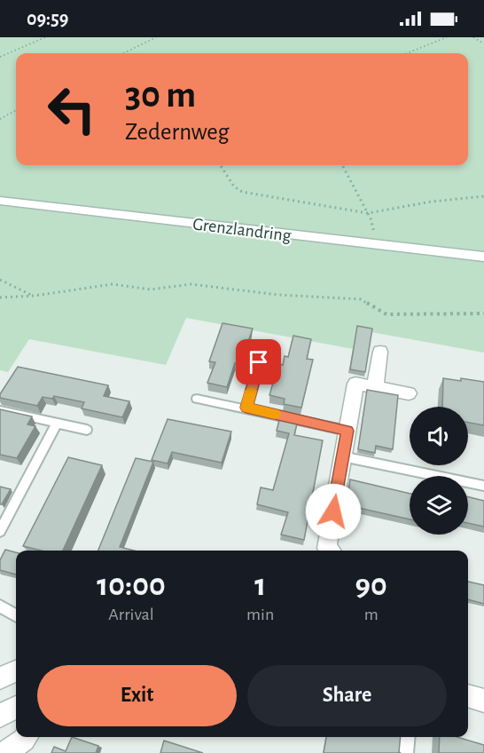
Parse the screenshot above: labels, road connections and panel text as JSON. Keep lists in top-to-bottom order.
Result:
{
  "streets": {
    "main road": ["Grenzlandring"]
  },
  "page": {
    "status": "09:59",
    "turn": ["30 m", "Zedernweg"],
    "eta": [
      "10:00",
      "Arrival",
      "1",
      "min",
      "90",
      "m"
    ],
    "buttons": ["Exit", "Share"]
  }
}
